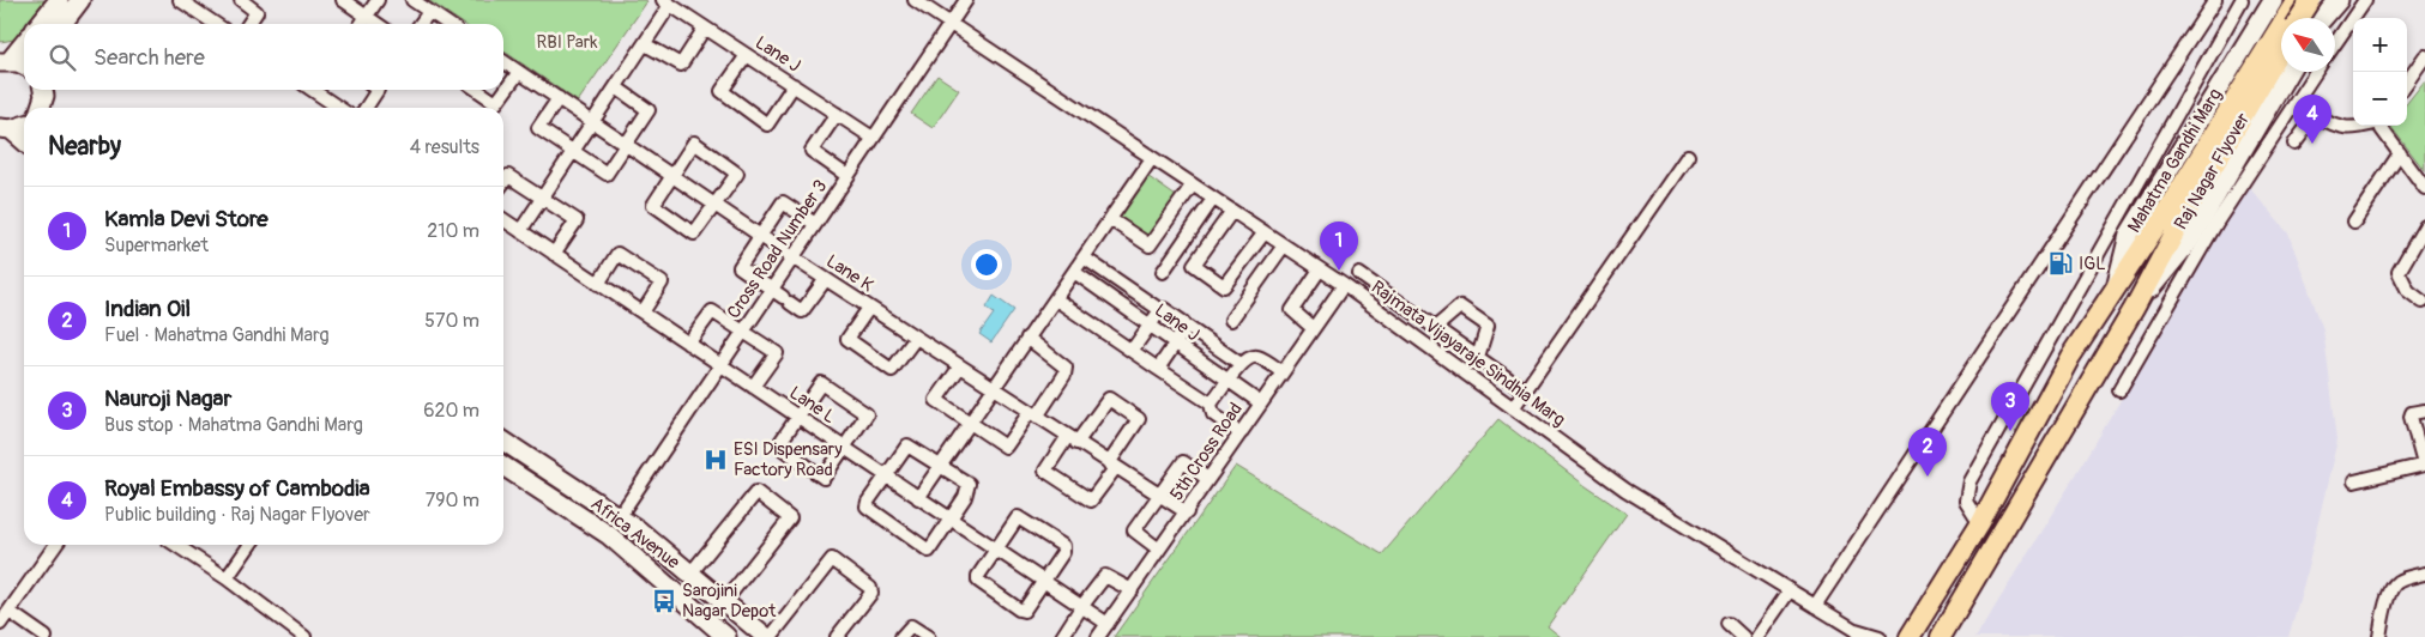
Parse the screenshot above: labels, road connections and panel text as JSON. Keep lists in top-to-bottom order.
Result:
{
  "streets": {
    "main road": ["Mahatma Gandhi Marg", "Raj Nagar Flyover"],
    "street": [
      "Lane J",
      "Cross Road Number 3",
      "Lane K",
      "Rajmata Vijayaraje Sindhia Marg",
      "Lane L",
      "5th Cross Road",
      "Africa Avenue"
    ]
  },
  "crossings": [
    ["Lane J", "Cross Road Number 3"],
    ["Lane J", "5th Cross Road"],
    ["Mahatma Gandhi Marg", "Raj Nagar Flyover"],
    ["Cross Road Number 3", "Lane K"],
    ["Cross Road Number 3", "Rajmata Vijayaraje Sindhia Marg"],
    ["Cross Road Number 3", "Lane L"],
    ["Cross Road Number 3", "Africa Avenue"],
    ["Lane K", "5th Cross Road"],
    ["Rajmata Vijayaraje Sindhia Marg", "5th Cross Road"],
    ["Lane L", "5th Cross Road"]
  ],
  "parks": ["RBI Park"],
  "places": {
    "fuel station": ["IGL"],
    "hospital": ["ESI Dispensary Factory Road"],
    "bus stop": ["Sarojini Nagar Depot"]
  },
  "north": "top left",
  "page": {
    "map_buttons": ["+", "−"],
    "search": "Search here",
    "pins": [
      "4",
      "1",
      "3",
      "2"
    ],
    "heading": ["Nearby", "4 results"],
    "list": [
      {
        "mark": "1",
        "name": "Kamla Devi Store",
        "note": "Supermarket",
        "value": "210 m"
      },
      {
        "mark": "2",
        "name": "Indian Oil",
        "note": "Fuel · Mahatma Gandhi Marg",
        "value": "570 m"
      },
      {
        "mark": "3",
        "name": "Nauroji Nagar",
        "note": "Bus stop · Mahatma Gandhi Marg",
        "value": "620 m"
      },
      {
        "mark": "4",
        "name": "Royal Embassy of Cambodia",
        "note": "Public building · Raj Nagar Flyover",
        "value": "790 m"
      }
    ]
  }
}
